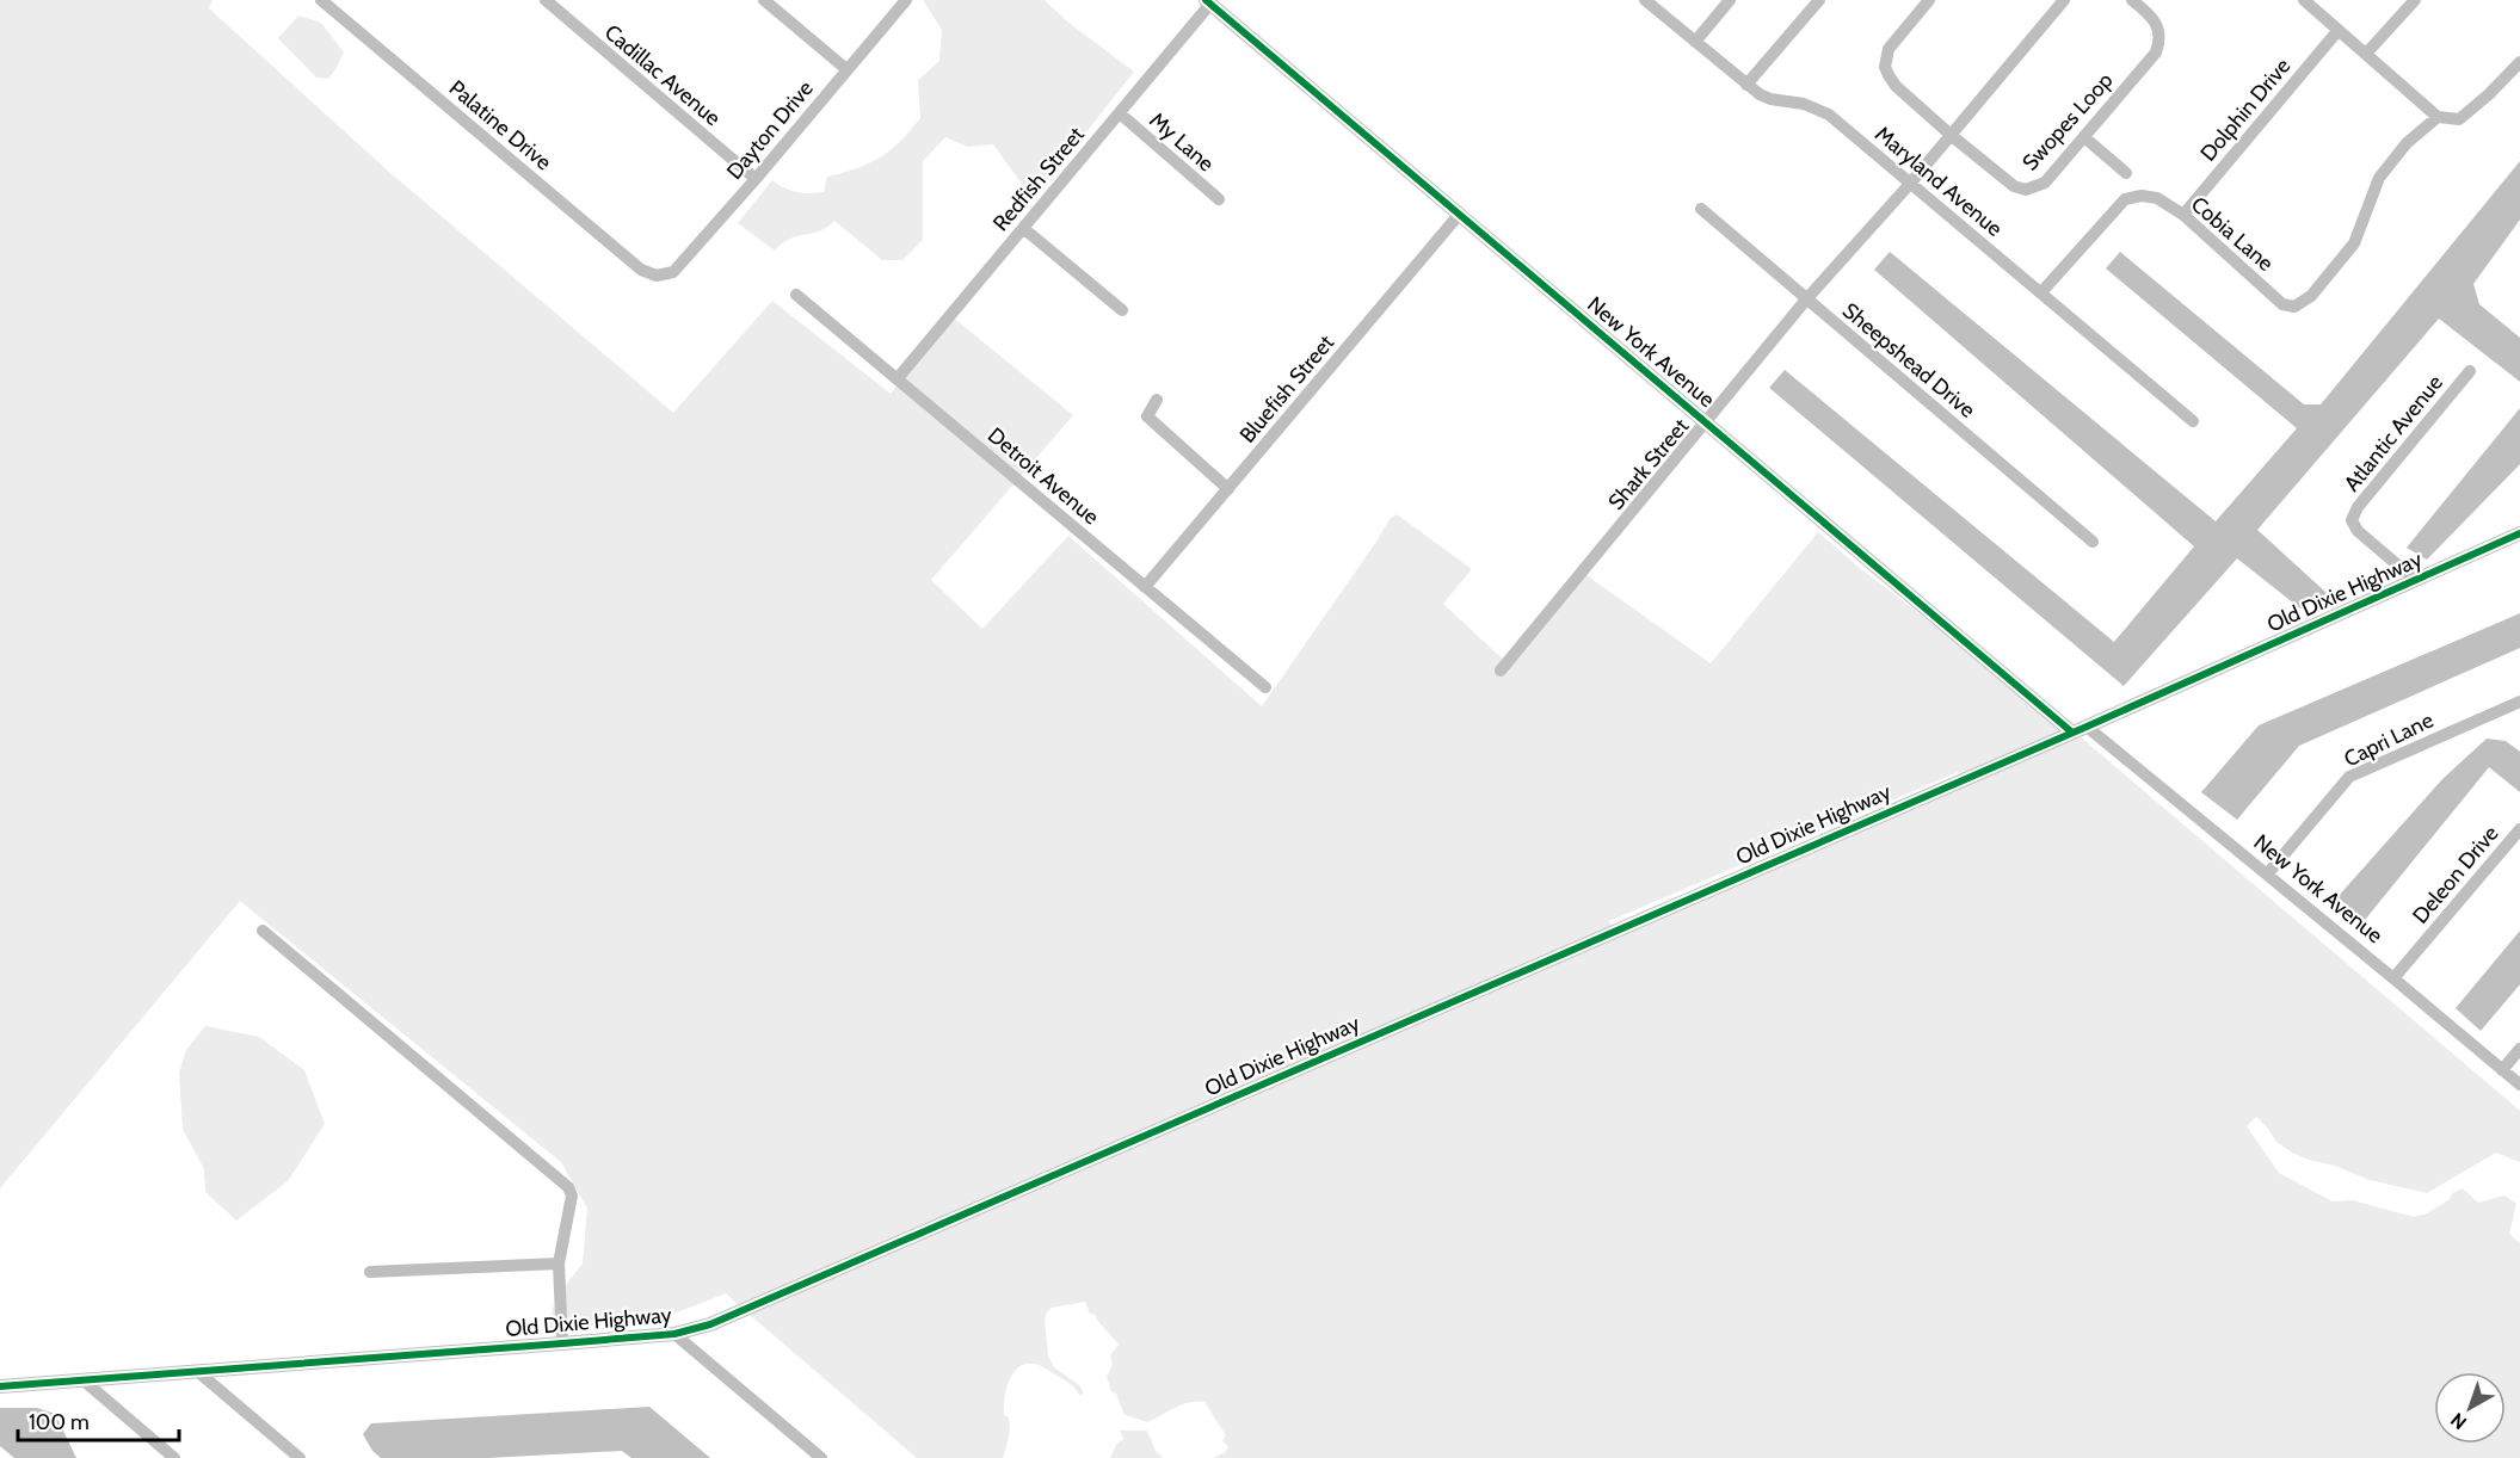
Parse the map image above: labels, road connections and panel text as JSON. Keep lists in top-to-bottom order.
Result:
{
  "streets": {
    "street": [
      "Cadillac Avenue",
      "Dolphin Drive",
      "Swopes Loop",
      "Palatine Drive",
      "Dayton Drive",
      "My Lane",
      "Redfish Street",
      "Maryland Avenue",
      "Cobia Lane",
      "New York Avenue",
      "Sheepshead Drive",
      "Bluefish Street",
      "Atlantic Avenue",
      "Shark Street",
      "Detroit Avenue",
      "Old Dixie Highway",
      "Capri Lane",
      "Deleon Drive"
    ]
  },
  "crossings": [
    ["Cadillac Avenue", "Dayton Drive"],
    ["Dolphin Drive", "Cobia Lane"],
    ["Swopes Loop", "Shark Street"],
    ["Palatine Drive", "Dayton Drive"],
    ["My Lane", "Redfish Street"],
    ["Redfish Street", "New York Avenue"],
    ["Redfish Street", "Detroit Avenue"],
    ["Maryland Avenue", "Cobia Lane"],
    ["Maryland Avenue", "Shark Street"],
    ["New York Avenue", "Bluefish Street"],
    ["New York Avenue", "Shark Street"],
    ["New York Avenue", "Old Dixie Highway"],
    ["New York Avenue", "Capri Lane"],
    ["New York Avenue", "Deleon Drive"],
    ["Sheepshead Drive", "Shark Street"],
    ["Bluefish Street", "Detroit Avenue"],
    ["Atlantic Avenue", "Old Dixie Highway"]
  ],
  "scale_bar": "100 m",
  "north": "bottom left"
}
